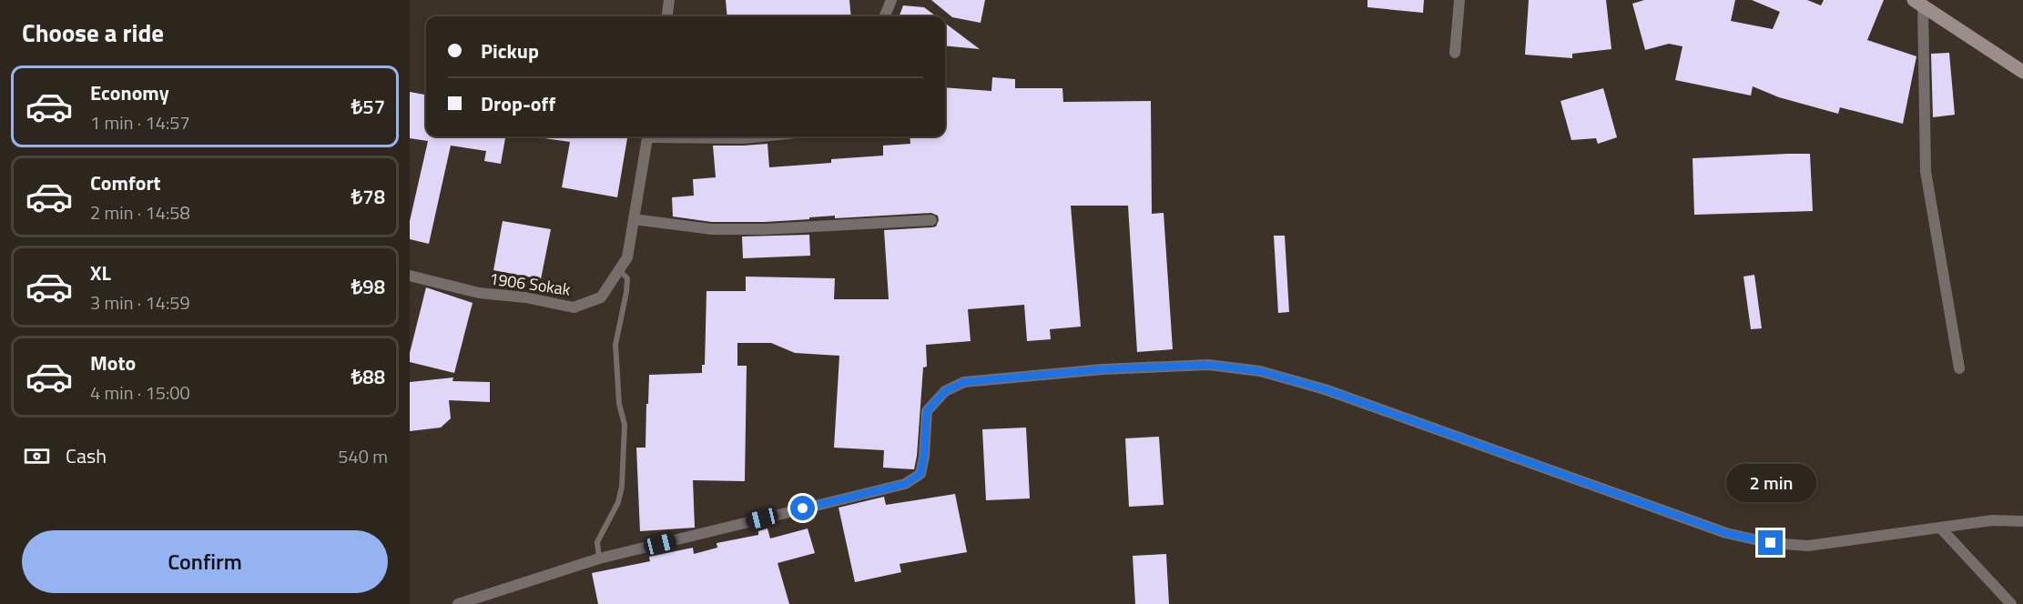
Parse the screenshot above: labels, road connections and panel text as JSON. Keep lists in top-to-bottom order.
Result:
{
  "streets": {
    "street": ["1906 Sokak"]
  },
  "page": {
    "heading": "Choose a ride",
    "banner": ["Pickup", "Drop-off"],
    "list": [
      {
        "name": "Economy",
        "note": "1 min · 14:57",
        "value": "₺57"
      },
      {
        "name": "Comfort",
        "note": "2 min · 14:58",
        "value": "₺78"
      },
      {
        "name": "XL",
        "note": "3 min · 14:59",
        "value": "₺98"
      },
      {
        "name": "Moto",
        "note": "4 min · 15:00",
        "value": "₺88"
      }
    ],
    "pay": ["Cash", "540 m"],
    "bubble": "2 min",
    "buttons": "Confirm"
  }
}
